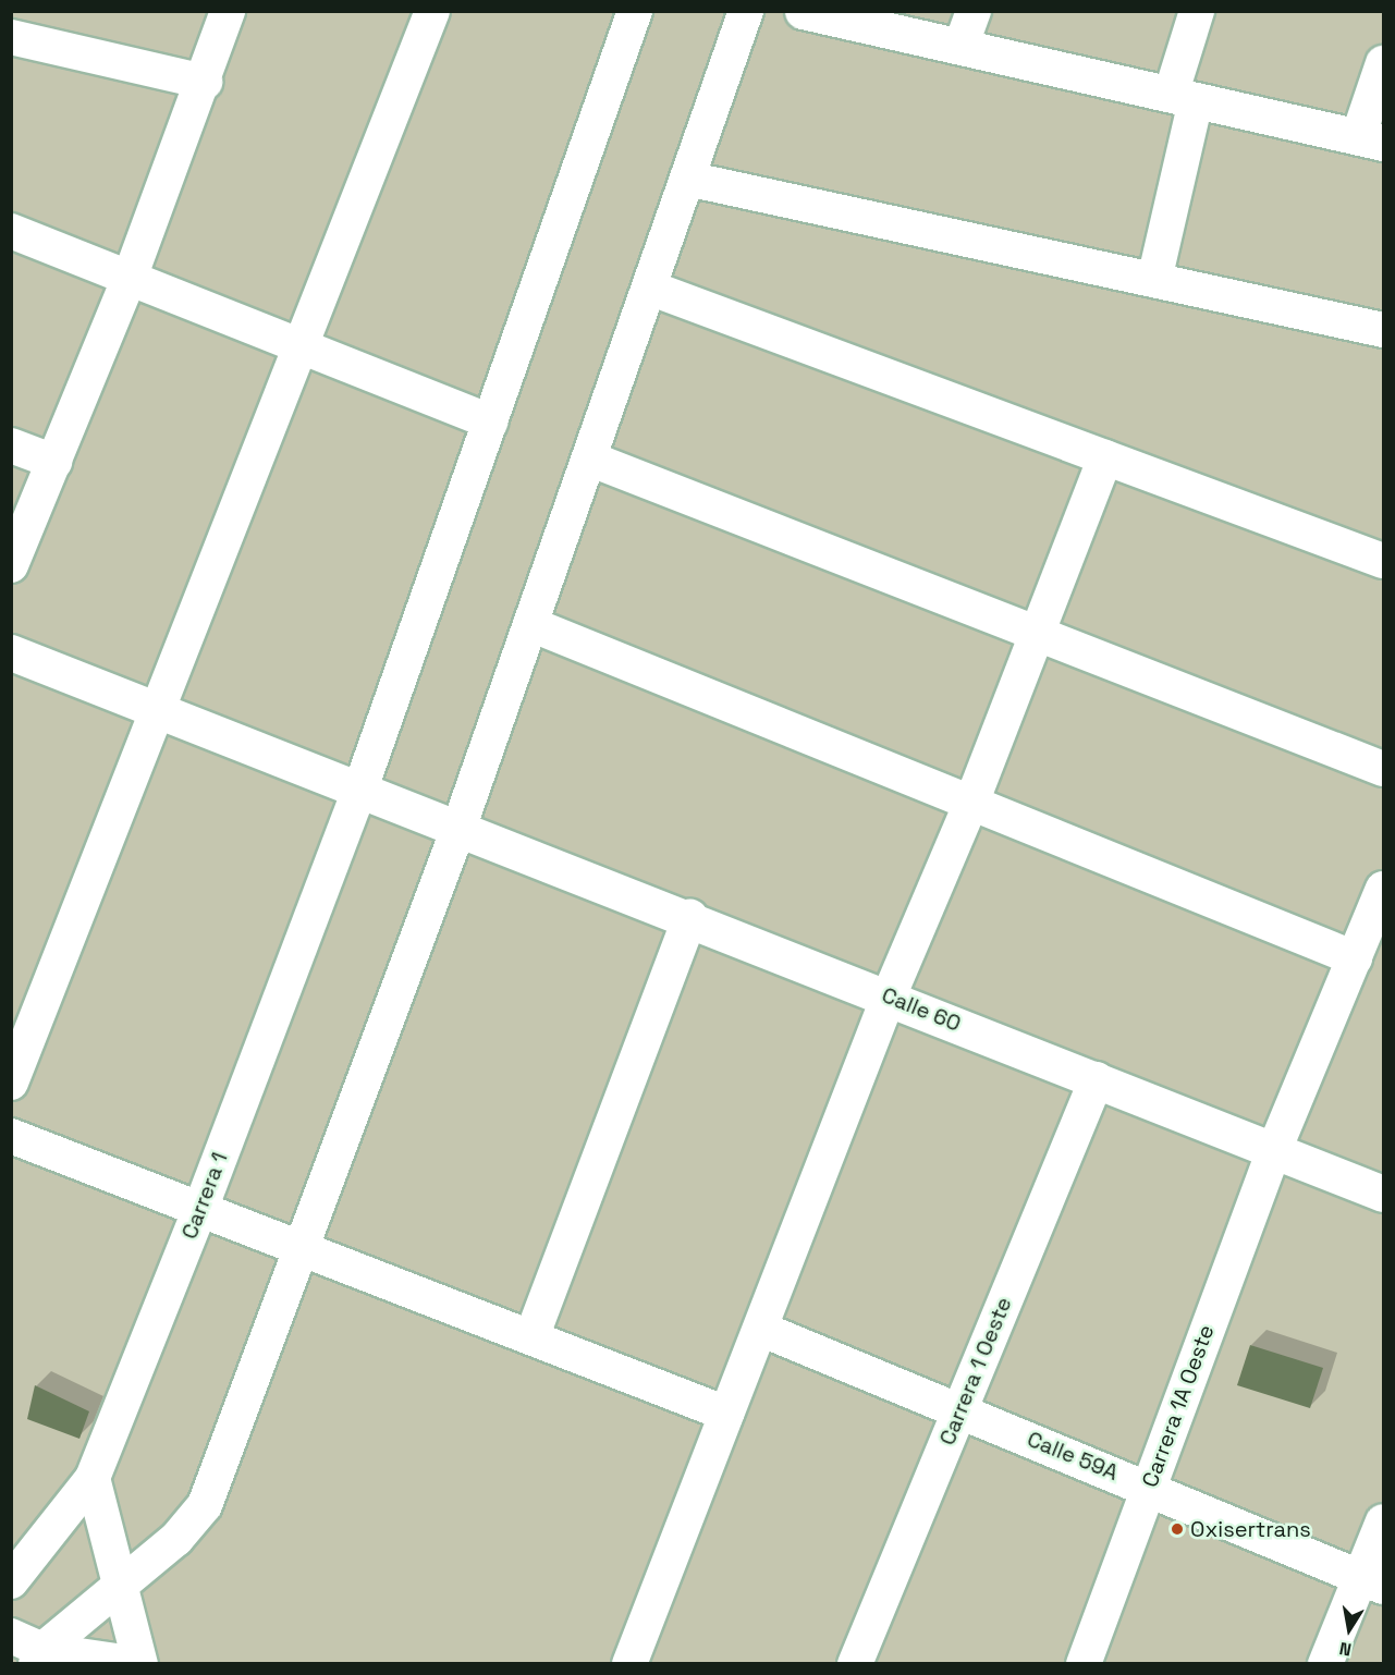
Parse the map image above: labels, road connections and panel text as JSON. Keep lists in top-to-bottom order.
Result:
{
  "streets": {
    "street": [
      "Calle 60",
      "Carrera 1",
      "Carrera 1 Oeste",
      "Carrera 1A Oeste",
      "Calle 59A"
    ]
  },
  "crossings": [
    ["Calle 60", "Carrera 1"],
    ["Calle 60", "Carrera 1 Oeste"],
    ["Calle 60", "Carrera 1A Oeste"],
    ["Carrera 1 Oeste", "Calle 59A"],
    ["Carrera 1A Oeste", "Calle 59A"]
  ],
  "places": ["Oxisertrans"],
  "north": "bottom"
}
